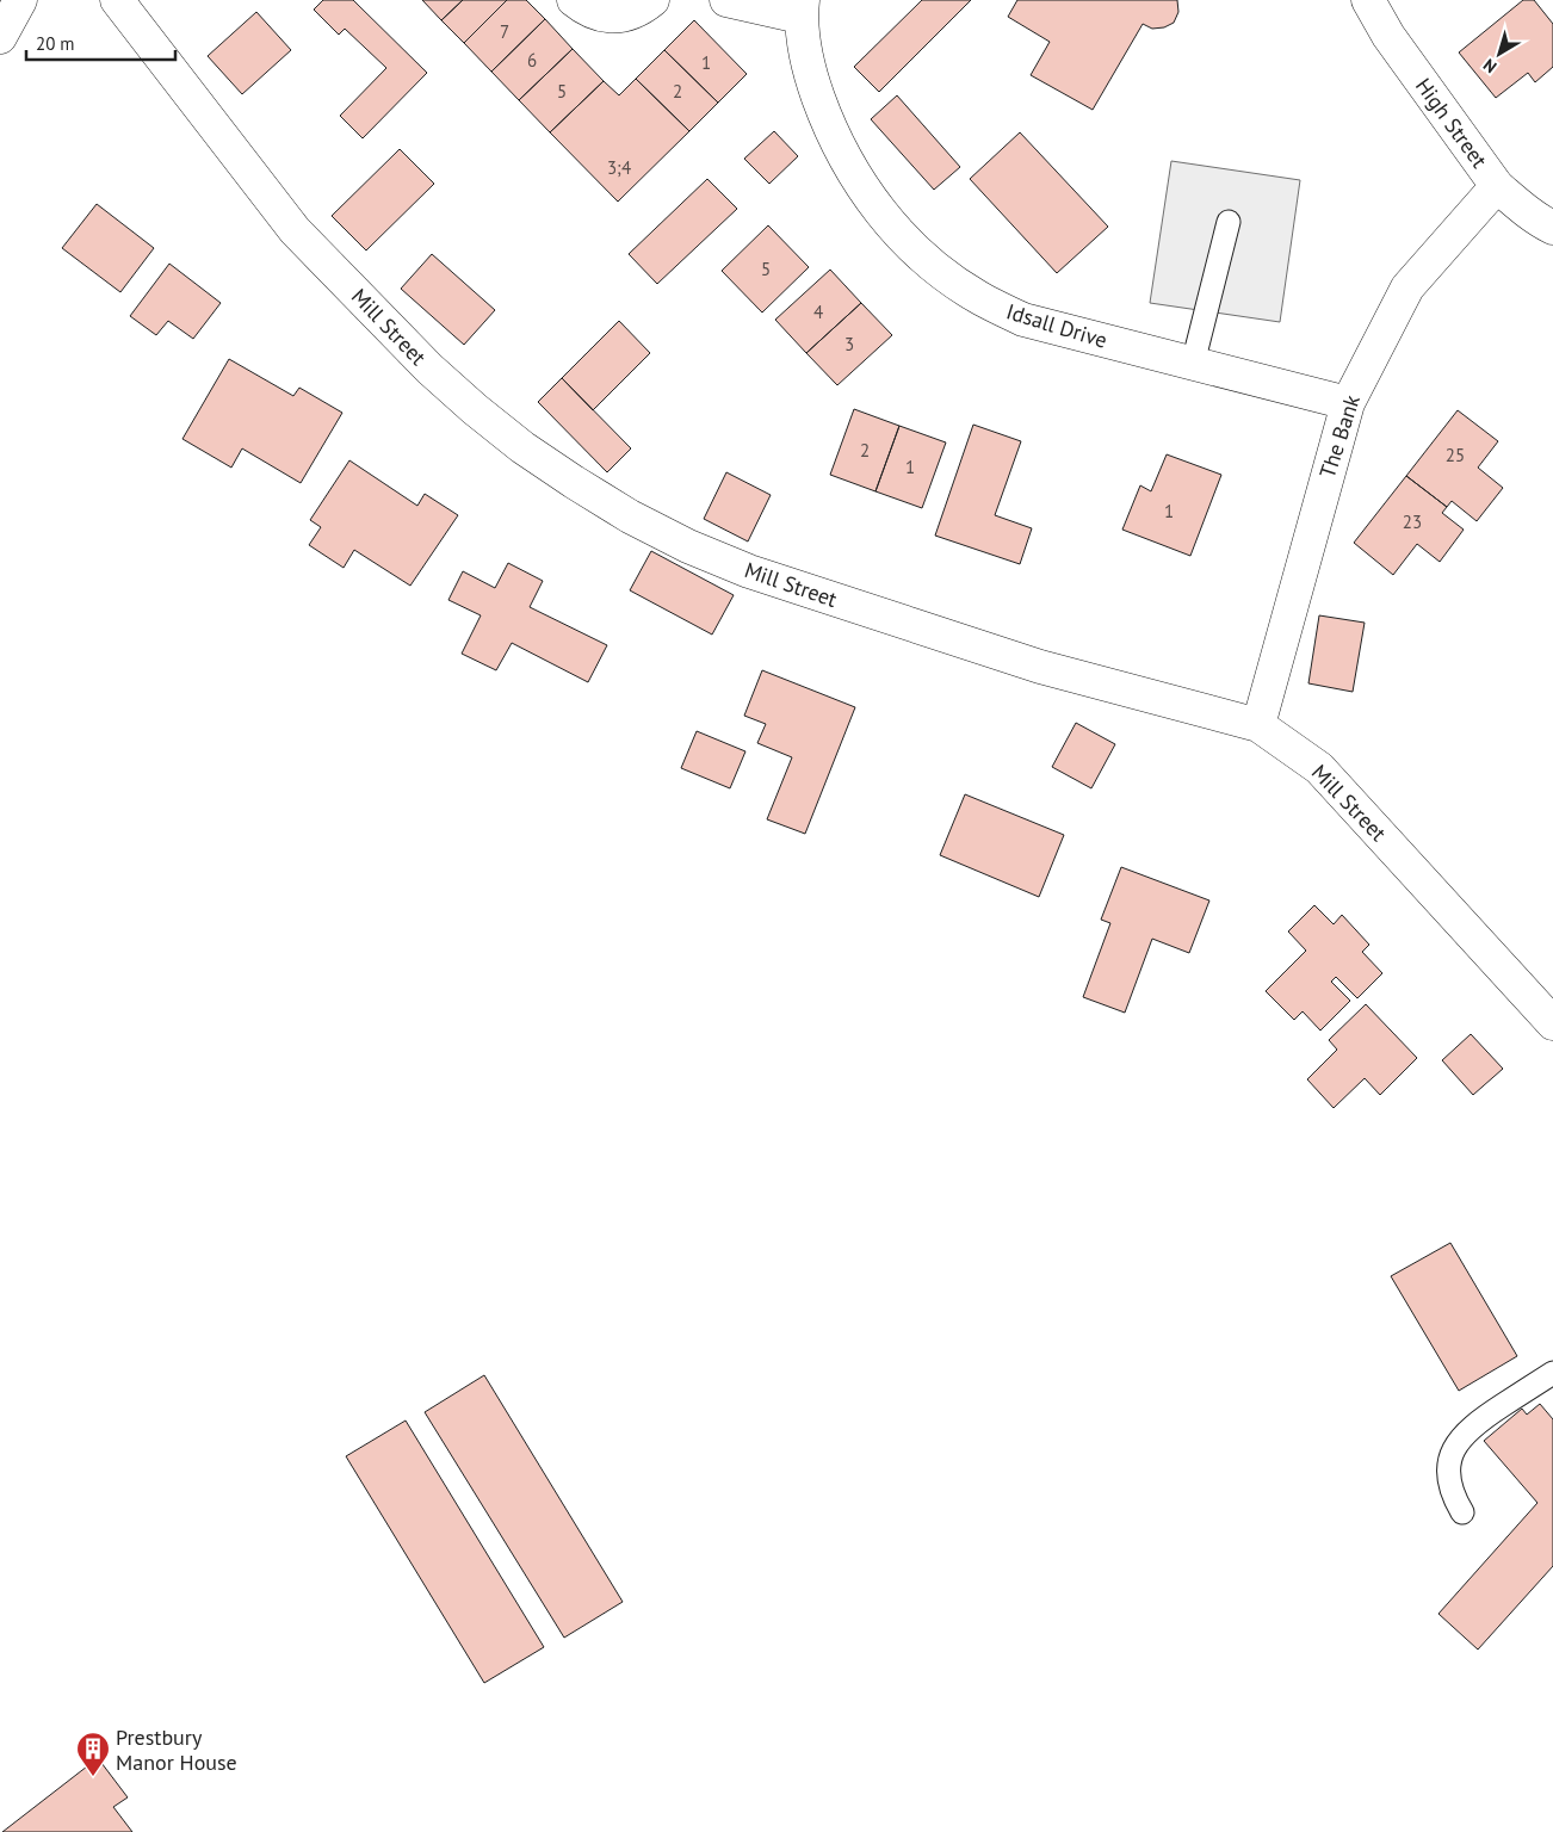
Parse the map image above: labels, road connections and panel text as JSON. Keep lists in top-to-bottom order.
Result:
{
  "streets": {
    "street": [
      "High Street",
      "Idsall Drive",
      "Mill Street",
      "The Bank"
    ]
  },
  "crossings": [
    ["High Street", "The Bank"],
    ["Idsall Drive", "The Bank"],
    ["Mill Street", "The Bank"]
  ],
  "places": {
    "building": ["Prestbury Manor House"]
  },
  "house_numbers": [
    "7",
    "6",
    "1",
    "5",
    "2",
    "3;4",
    "5",
    "4",
    "3",
    "2",
    "25",
    "1",
    "1",
    "23"
  ],
  "scale_bar": "20 m",
  "north": "bottom left"
}
